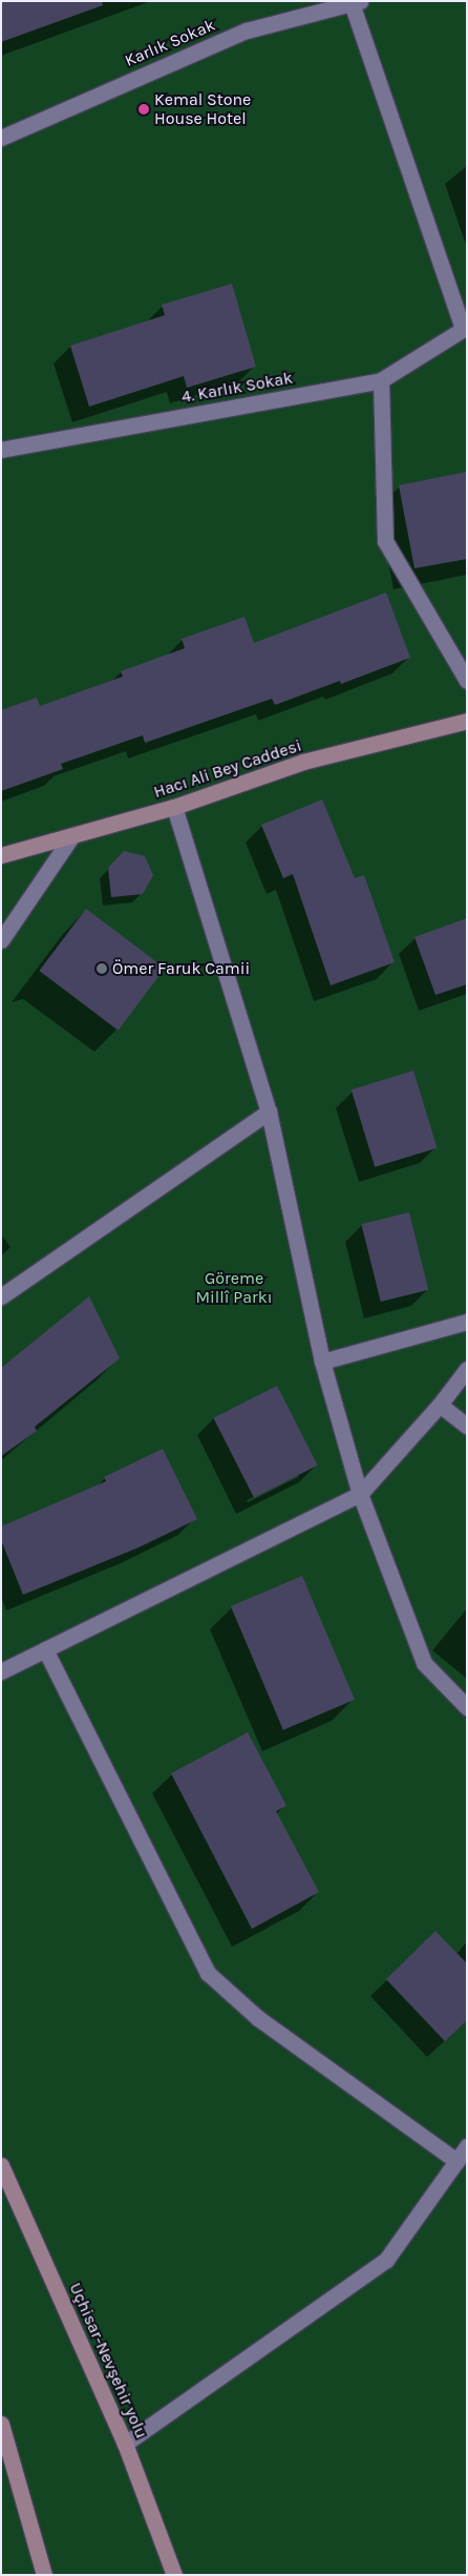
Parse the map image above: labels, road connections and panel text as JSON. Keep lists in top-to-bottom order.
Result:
{
  "streets": {
    "main road": ["Hacı Ali Bey Caddesi", "Uçhisar-Nevşehir yolu"],
    "street": ["Karlık Sokak", "4. Karlık Sokak"]
  },
  "parks": ["Göreme Millî Parkı"],
  "places": ["Kemal Stone House Hotel", "Ömer Faruk Camii"]
}
